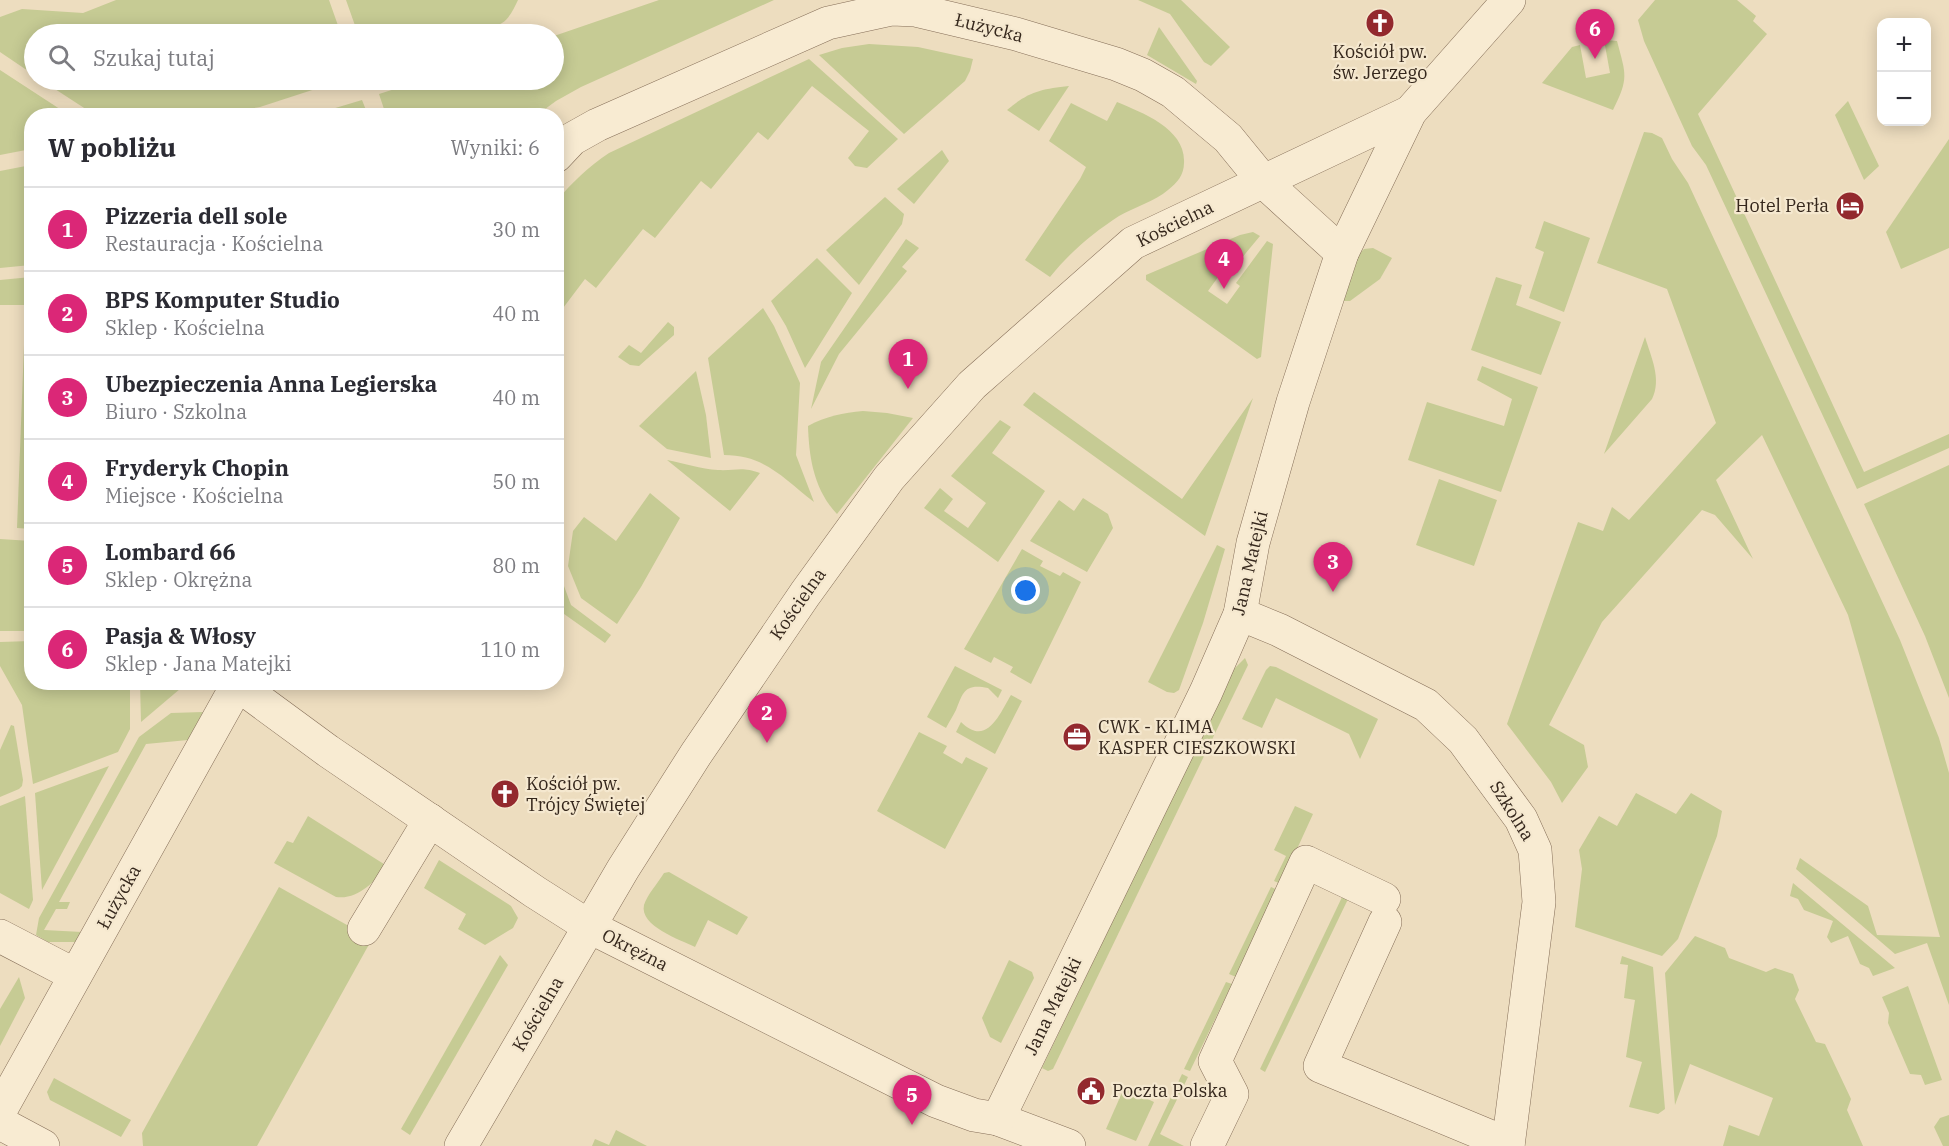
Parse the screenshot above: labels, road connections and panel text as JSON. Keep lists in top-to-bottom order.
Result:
{
  "streets": {
    "street": [
      "Łużycka",
      "Kościelna",
      "Jana Matejki",
      "Szkolna",
      "Okrężna"
    ]
  },
  "crossings": [
    ["Łużycka", "Kościelna"],
    ["Łużycka", "Jana Matejki"],
    ["Kościelna", "Jana Matejki"],
    ["Kościelna", "Okrężna"],
    ["Jana Matejki", "Szkolna"],
    ["Jana Matejki", "Okrężna"]
  ],
  "places": {
    "church": ["Kościół pw. św. Jerzego", "Kościół pw. Trójcy Świętej"],
    "hotel": ["Hotel Perła"],
    "office": ["CWK - KLIMA KASPER CIESZKOWSKI"],
    "public building": ["Poczta Polska"]
  },
  "page": {
    "pins": [
      "6",
      "4",
      "1",
      "3",
      "2",
      "5"
    ],
    "map_buttons": ["+", "−"],
    "search": "Szukaj tutaj",
    "heading": ["W pobliżu", "Wyniki: 6"],
    "list": [
      {
        "mark": "1",
        "name": "Pizzeria dell sole",
        "note": "Restauracja · Kościelna",
        "value": "30 m"
      },
      {
        "mark": "2",
        "name": "BPS Komputer Studio",
        "note": "Sklep · Kościelna",
        "value": "40 m"
      },
      {
        "mark": "3",
        "name": "Ubezpieczenia Anna Legierska",
        "note": "Biuro · Szkolna",
        "value": "40 m"
      },
      {
        "mark": "4",
        "name": "Fryderyk Chopin",
        "note": "Miejsce · Kościelna",
        "value": "50 m"
      },
      {
        "mark": "5",
        "name": "Lombard 66",
        "note": "Sklep · Okrężna",
        "value": "80 m"
      },
      {
        "mark": "6",
        "name": "Pasja & Włosy",
        "note": "Sklep · Jana Matejki",
        "value": "110 m"
      }
    ]
  }
}
